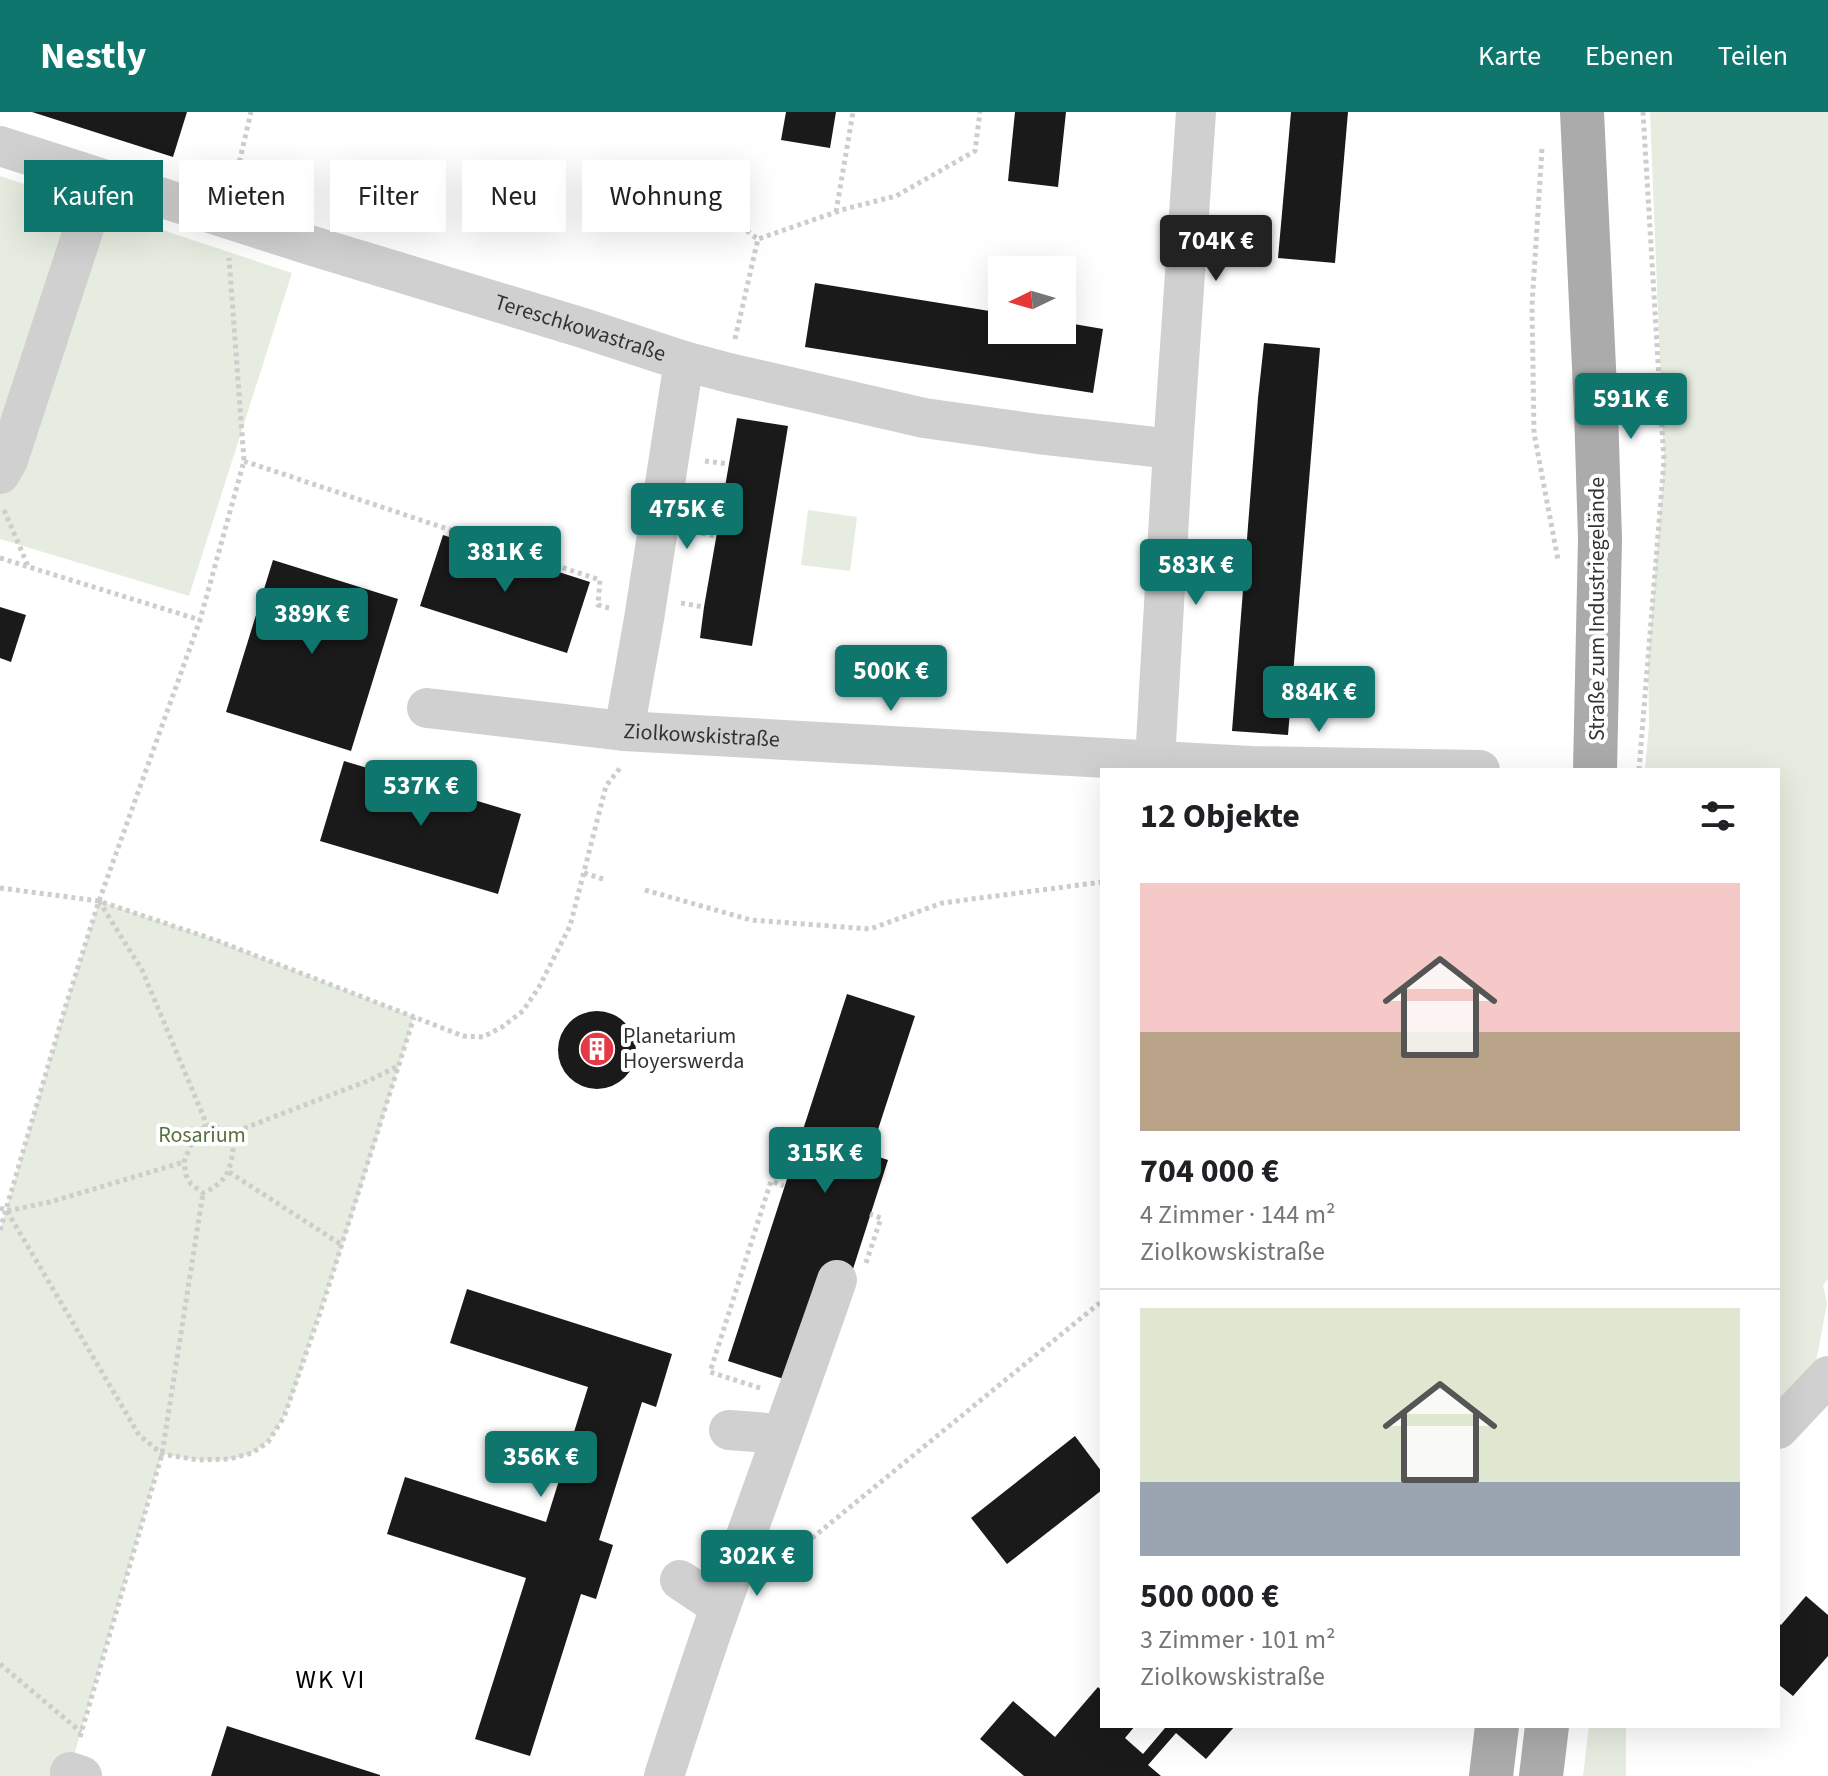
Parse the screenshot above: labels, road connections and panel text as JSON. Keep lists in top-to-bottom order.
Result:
{
  "streets": {
    "main road": ["Straße zum Industriegelände"],
    "street": ["Tereschkowastraße", "Ziolkowskistraße"]
  },
  "crossings": [
    ["Tereschkowastraße", "Ziolkowskistraße"]
  ],
  "districts": ["WK VI"],
  "parks": ["Rosarium"],
  "places": {
    "building": ["Planetarium Hoyerswerda"]
  },
  "north": "left",
  "page": {
    "header": "Nestly",
    "nav": ["Karte", "Ebenen", "Teilen"],
    "chip": [
      "Kaufen",
      "Mieten",
      "Filter",
      "Neu",
      "Wohnung"
    ],
    "price": [
      "704K €",
      "591K €",
      "475K €",
      "381K €",
      "583K €",
      "389K €",
      "500K €",
      "884K €",
      "537K €",
      "315K €",
      "356K €",
      "302K €"
    ],
    "heading": "12 Objekte",
    "list": [
      {
        "name": "704 000 €",
        "note": "4 Zimmer · 144 m² · Ziolkowskistraße"
      },
      {
        "name": "500 000 €",
        "note": "3 Zimmer · 101 m² · Ziolkowskistraße"
      }
    ]
  }
}
